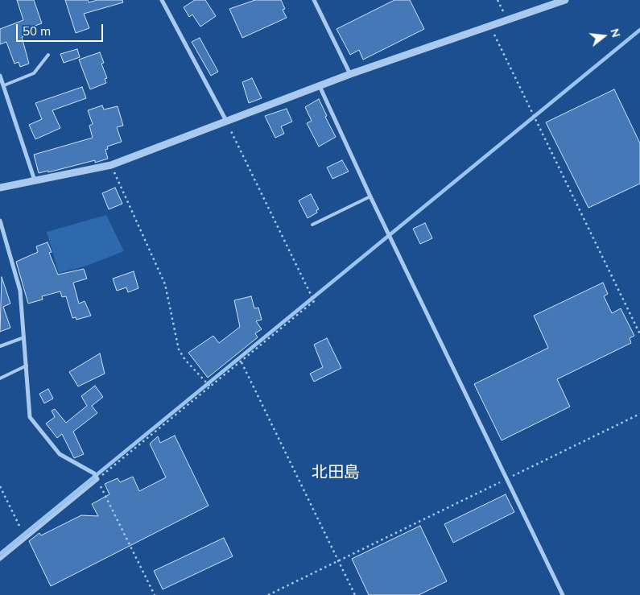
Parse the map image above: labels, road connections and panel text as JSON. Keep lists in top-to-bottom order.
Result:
{
  "districts": ["北田島"],
  "scale_bar": "50 m",
  "north": "right"
}
